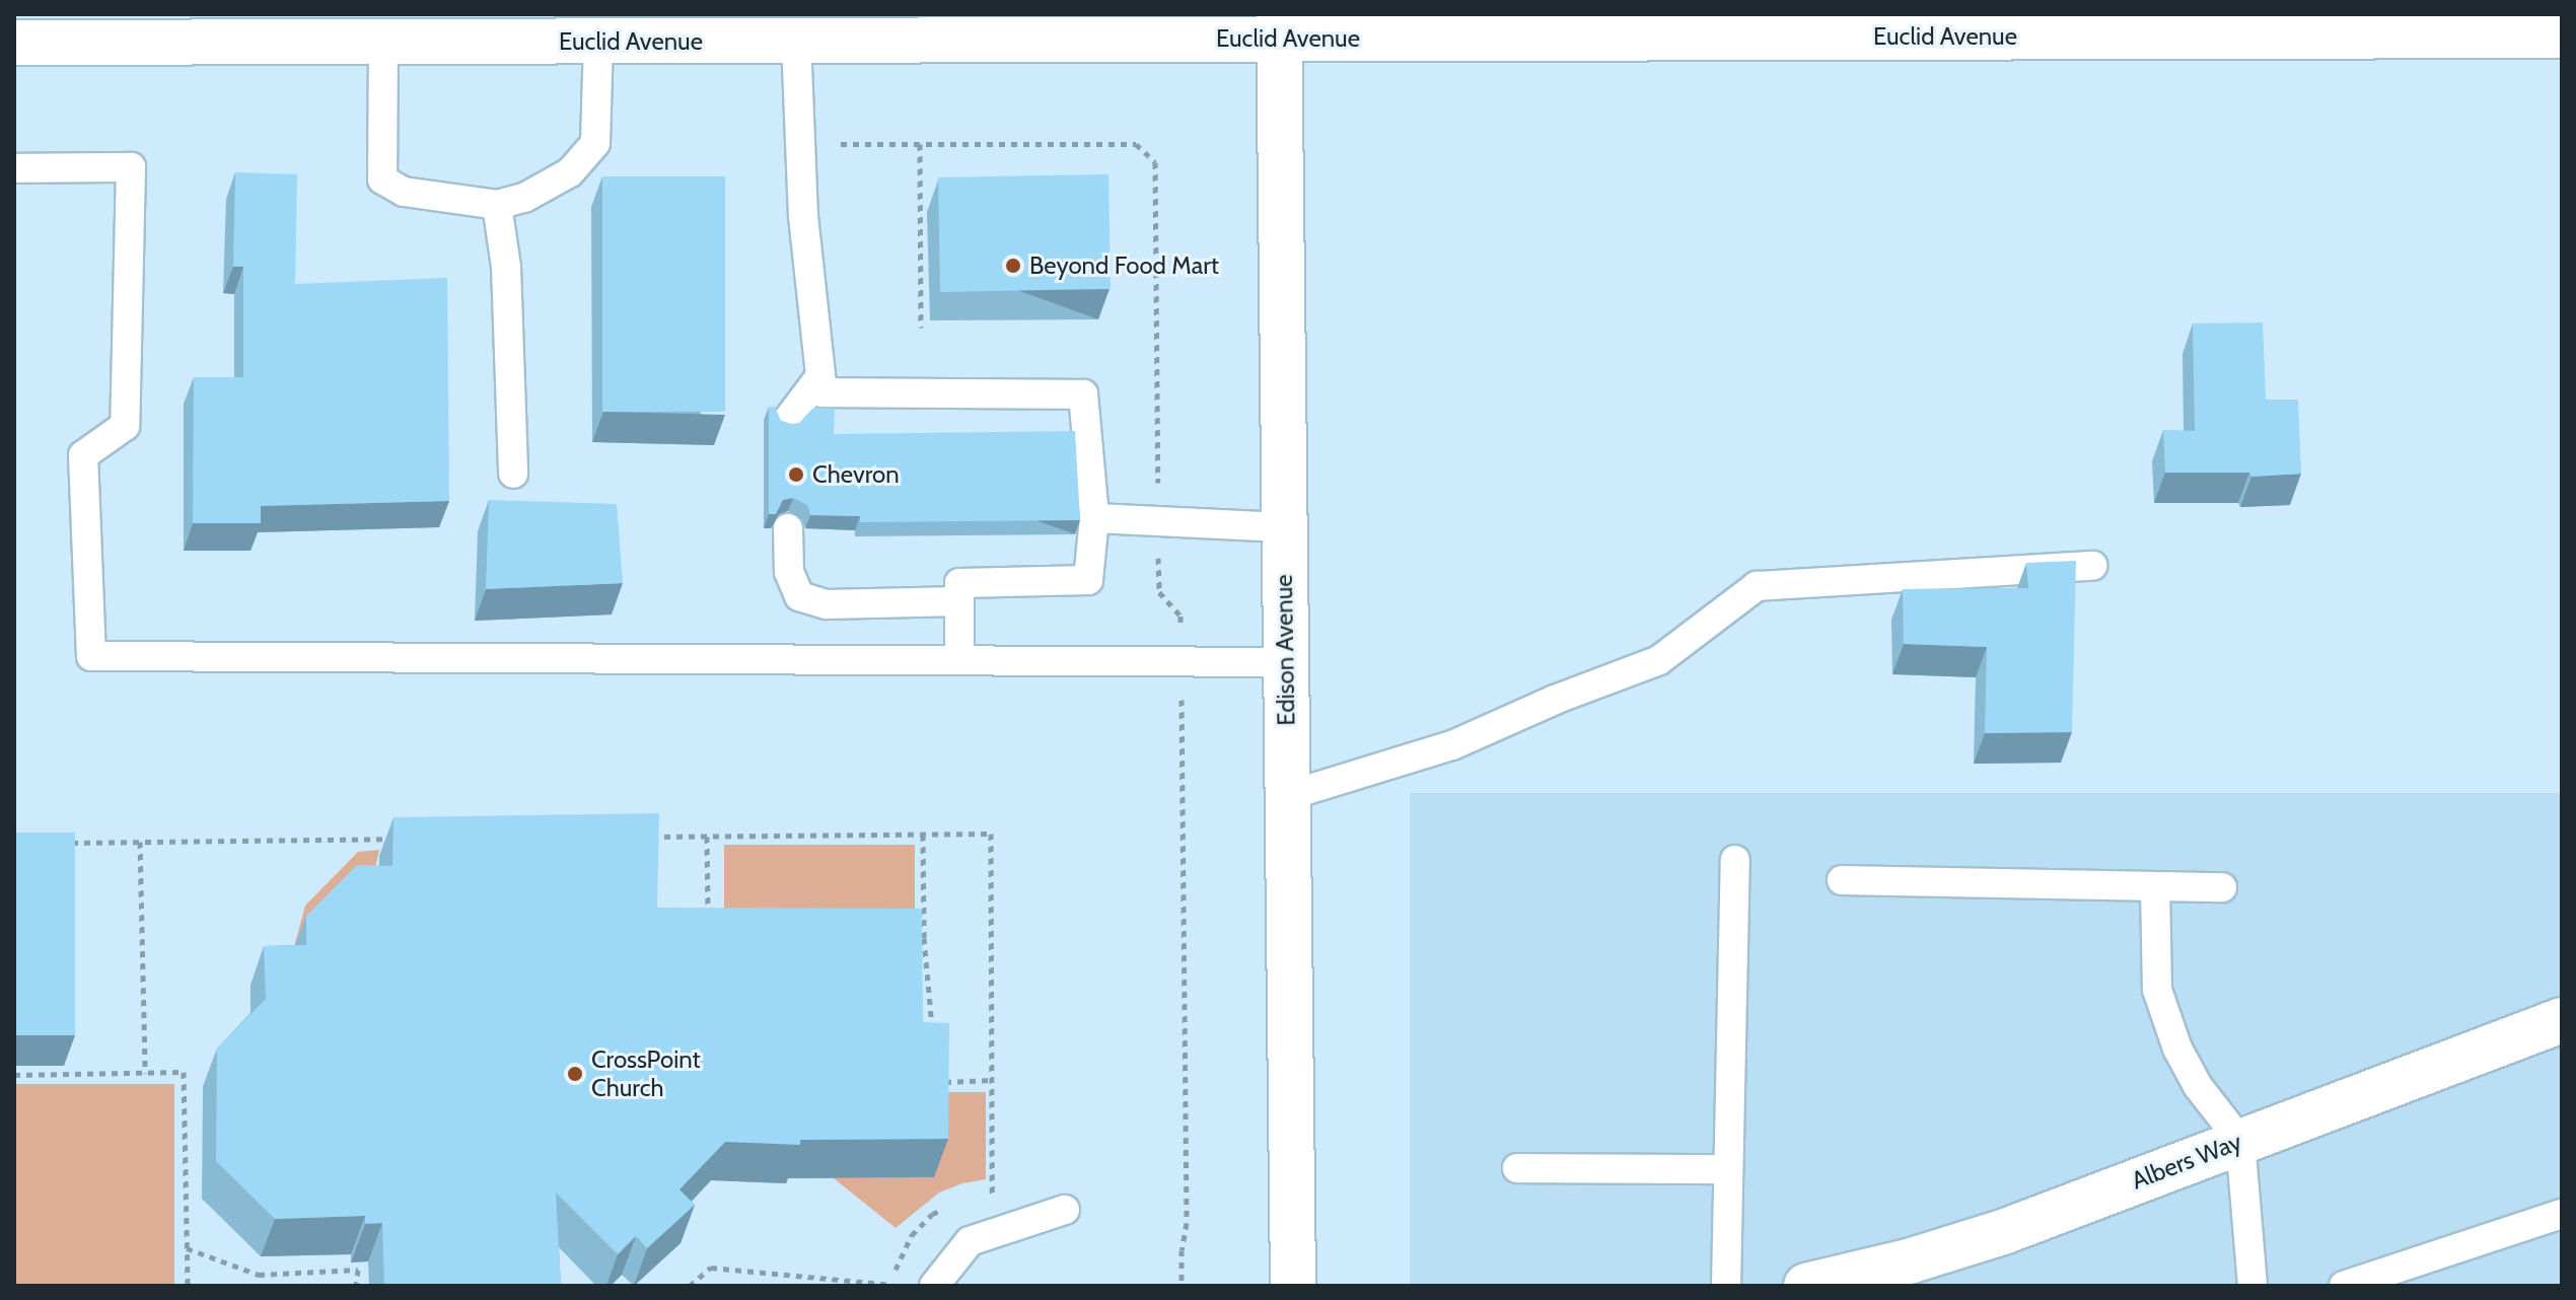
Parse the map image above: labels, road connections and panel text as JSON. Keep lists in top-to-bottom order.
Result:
{
  "streets": {
    "main road": ["Euclid Avenue", "Edison Avenue", "Albers Way"]
  },
  "crossings": [
    ["Euclid Avenue", "Edison Avenue"]
  ],
  "places": ["Beyond Food Mart", "Chevron", "CrossPoint Church"]
}
